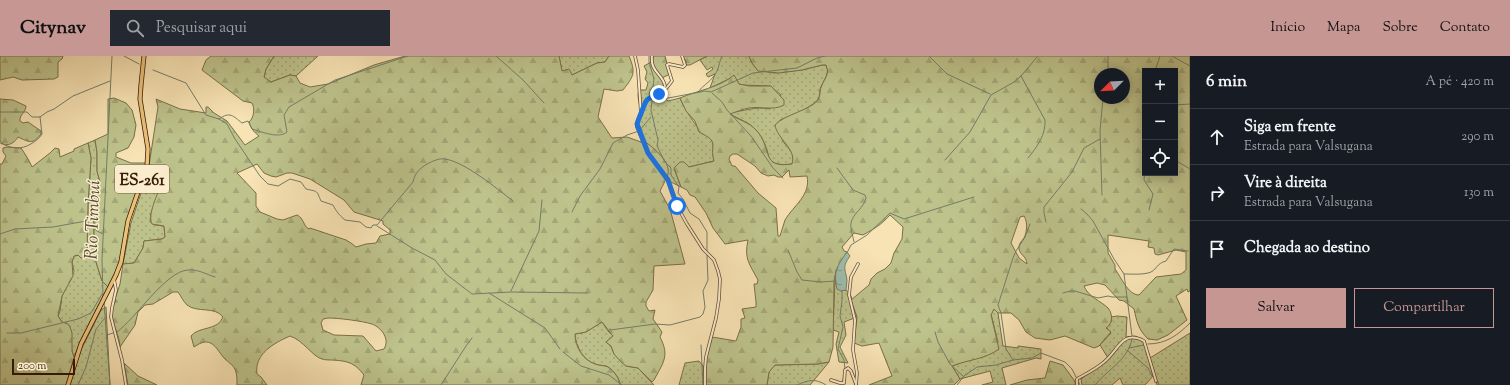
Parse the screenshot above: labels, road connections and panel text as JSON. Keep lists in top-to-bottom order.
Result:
{
  "streets": {
    "main road": ["ES-261"]
  },
  "water": ["Rio Timbuí"],
  "scale_bar": "200 m",
  "north": "bottom left",
  "page": {
    "header": "Citynav",
    "search": "Pesquisar aqui",
    "nav": [
      "Início",
      "Mapa",
      "Sobre",
      "Contato"
    ],
    "heading": ["6 min", "A pé · 420 m"],
    "map_buttons": ["+", "−"],
    "list": [
      ["Siga em frente", "Estrada para Valsugana", "290 m"],
      ["Vire à direita", "Estrada para Valsugana", "130 m"],
      "Chegada ao destino"
    ],
    "buttons": ["Salvar", "Compartilhar"],
    "scale": "200 m"
  }
}
